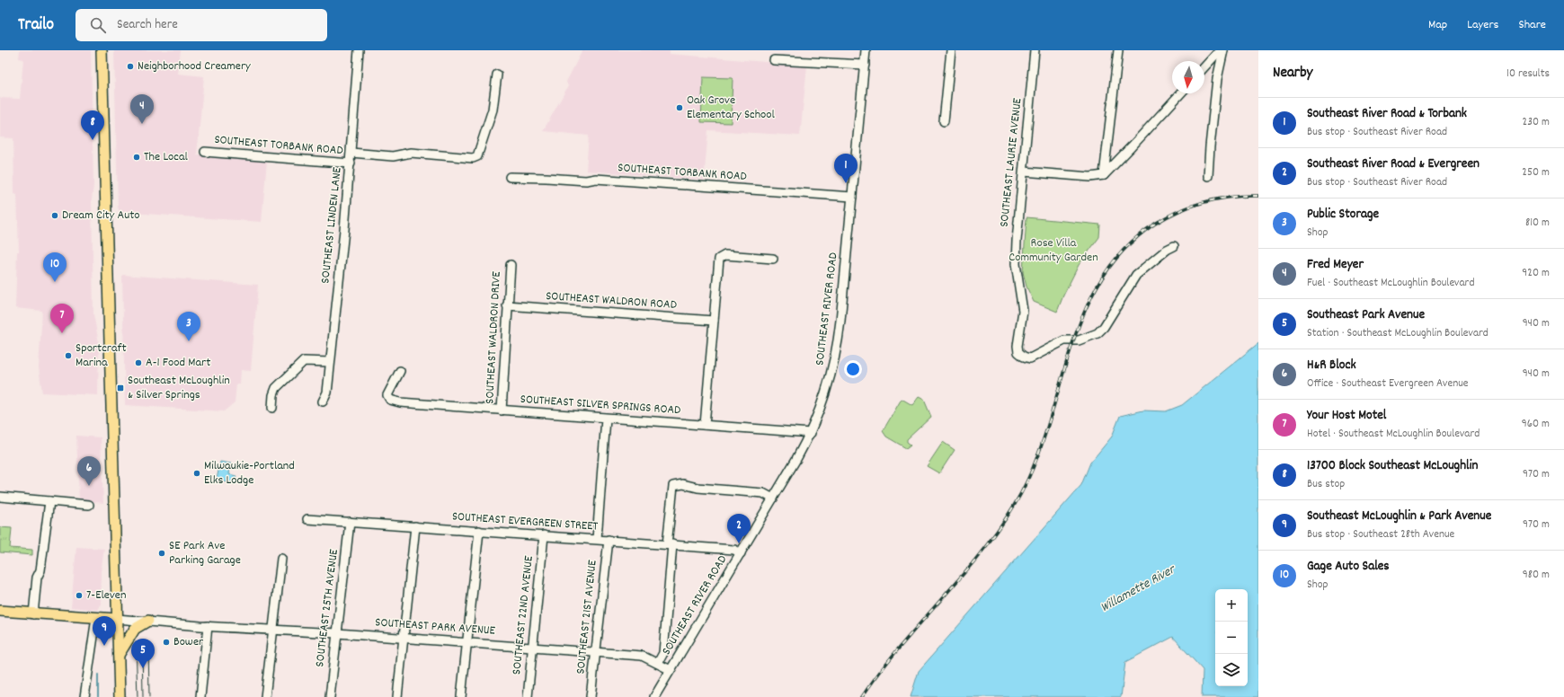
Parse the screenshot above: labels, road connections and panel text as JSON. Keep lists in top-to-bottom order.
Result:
{
  "streets": {
    "main road": ["SOUTHEAST PARK AVENUE"],
    "street": [
      "SOUTHEAST TORBANK ROAD",
      "SOUTHEAST LAURIE AVENUE",
      "SOUTHEAST LINDEN LANE",
      "SOUTHEAST WALDRON ROAD",
      "SOUTHEAST RIVER ROAD",
      "SOUTHEAST WALDRON DRIVE",
      "SOUTHEAST SILVER SPRINGS ROAD",
      "SOUTHEAST EVERGREEN STREET",
      "SOUTHEAST 25TH AVENUE",
      "SOUTHEAST 22ND AVENUE",
      "SOUTHEAST 21ST AVENUE"
    ]
  },
  "crossings": [
    ["SOUTHEAST TORBANK ROAD", "SOUTHEAST LINDEN LANE"],
    ["SOUTHEAST TORBANK ROAD", "SOUTHEAST RIVER ROAD"],
    ["SOUTHEAST WALDRON ROAD", "SOUTHEAST WALDRON DRIVE"],
    ["SOUTHEAST RIVER ROAD", "SOUTHEAST SILVER SPRINGS ROAD"],
    ["SOUTHEAST RIVER ROAD", "SOUTHEAST EVERGREEN STREET"],
    ["SOUTHEAST RIVER ROAD", "SOUTHEAST PARK AVENUE"],
    ["SOUTHEAST WALDRON DRIVE", "SOUTHEAST SILVER SPRINGS ROAD"],
    ["SOUTHEAST EVERGREEN STREET", "SOUTHEAST 25TH AVENUE"],
    ["SOUTHEAST EVERGREEN STREET", "SOUTHEAST 22ND AVENUE"],
    ["SOUTHEAST EVERGREEN STREET", "SOUTHEAST 21ST AVENUE"],
    ["SOUTHEAST 25TH AVENUE", "SOUTHEAST PARK AVENUE"],
    ["SOUTHEAST 22ND AVENUE", "SOUTHEAST PARK AVENUE"],
    ["SOUTHEAST 21ST AVENUE", "SOUTHEAST PARK AVENUE"]
  ],
  "water": ["Willamette River"],
  "parks": ["Rose Villa Community Garden"],
  "places": {
    "other": [
      "Neighborhood Creamery",
      "Oak Grove Elementary School",
      "The Local",
      "Dream City Auto",
      "Sportcraft Marina",
      "A-1 Food Mart",
      "Milwaukie-Portland Elks Lodge",
      "SE Park Ave Parking Garage",
      "7-Eleven",
      "Bower"
    ],
    "transit": ["Southeast McLoughlin & Silver Springs"]
  },
  "north": "bottom",
  "page": {
    "header": "Trailo",
    "search": "Search here",
    "nav": ["Map", "Layers", "Share"],
    "heading": ["Nearby", "10 results"],
    "pins": [
      "4",
      "8",
      "1",
      "10",
      "7",
      "3",
      "6",
      "2",
      "9",
      "5"
    ],
    "list": [
      {
        "mark": "1",
        "name": "Southeast River Road & Torbank",
        "note": "Bus stop · Southeast River Road",
        "value": "230 m"
      },
      {
        "mark": "2",
        "name": "Southeast River Road & Evergreen",
        "note": "Bus stop · Southeast River Road",
        "value": "250 m"
      },
      {
        "mark": "3",
        "name": "Public Storage",
        "note": "Shop",
        "value": "810 m"
      },
      {
        "mark": "4",
        "name": "Fred Meyer",
        "note": "Fuel · Southeast McLoughlin Boulevard",
        "value": "920 m"
      },
      {
        "mark": "5",
        "name": "Southeast Park Avenue",
        "note": "Station · Southeast McLoughlin Boulevard",
        "value": "940 m"
      },
      {
        "mark": "6",
        "name": "H&R Block",
        "note": "Office · Southeast Evergreen Avenue",
        "value": "940 m"
      },
      {
        "mark": "7",
        "name": "Your Host Motel",
        "note": "Hotel · Southeast McLoughlin Boulevard",
        "value": "960 m"
      },
      {
        "mark": "8",
        "name": "13700 Block Southeast McLoughlin",
        "note": "Bus stop",
        "value": "970 m"
      },
      {
        "mark": "9",
        "name": "Southeast McLoughlin & Park Avenue",
        "note": "Bus stop · Southeast 28th Avenue",
        "value": "970 m"
      },
      {
        "mark": "10",
        "name": "Gage Auto Sales",
        "note": "Shop",
        "value": "980 m"
      }
    ],
    "map_buttons": ["+", "−"]
  }
}
